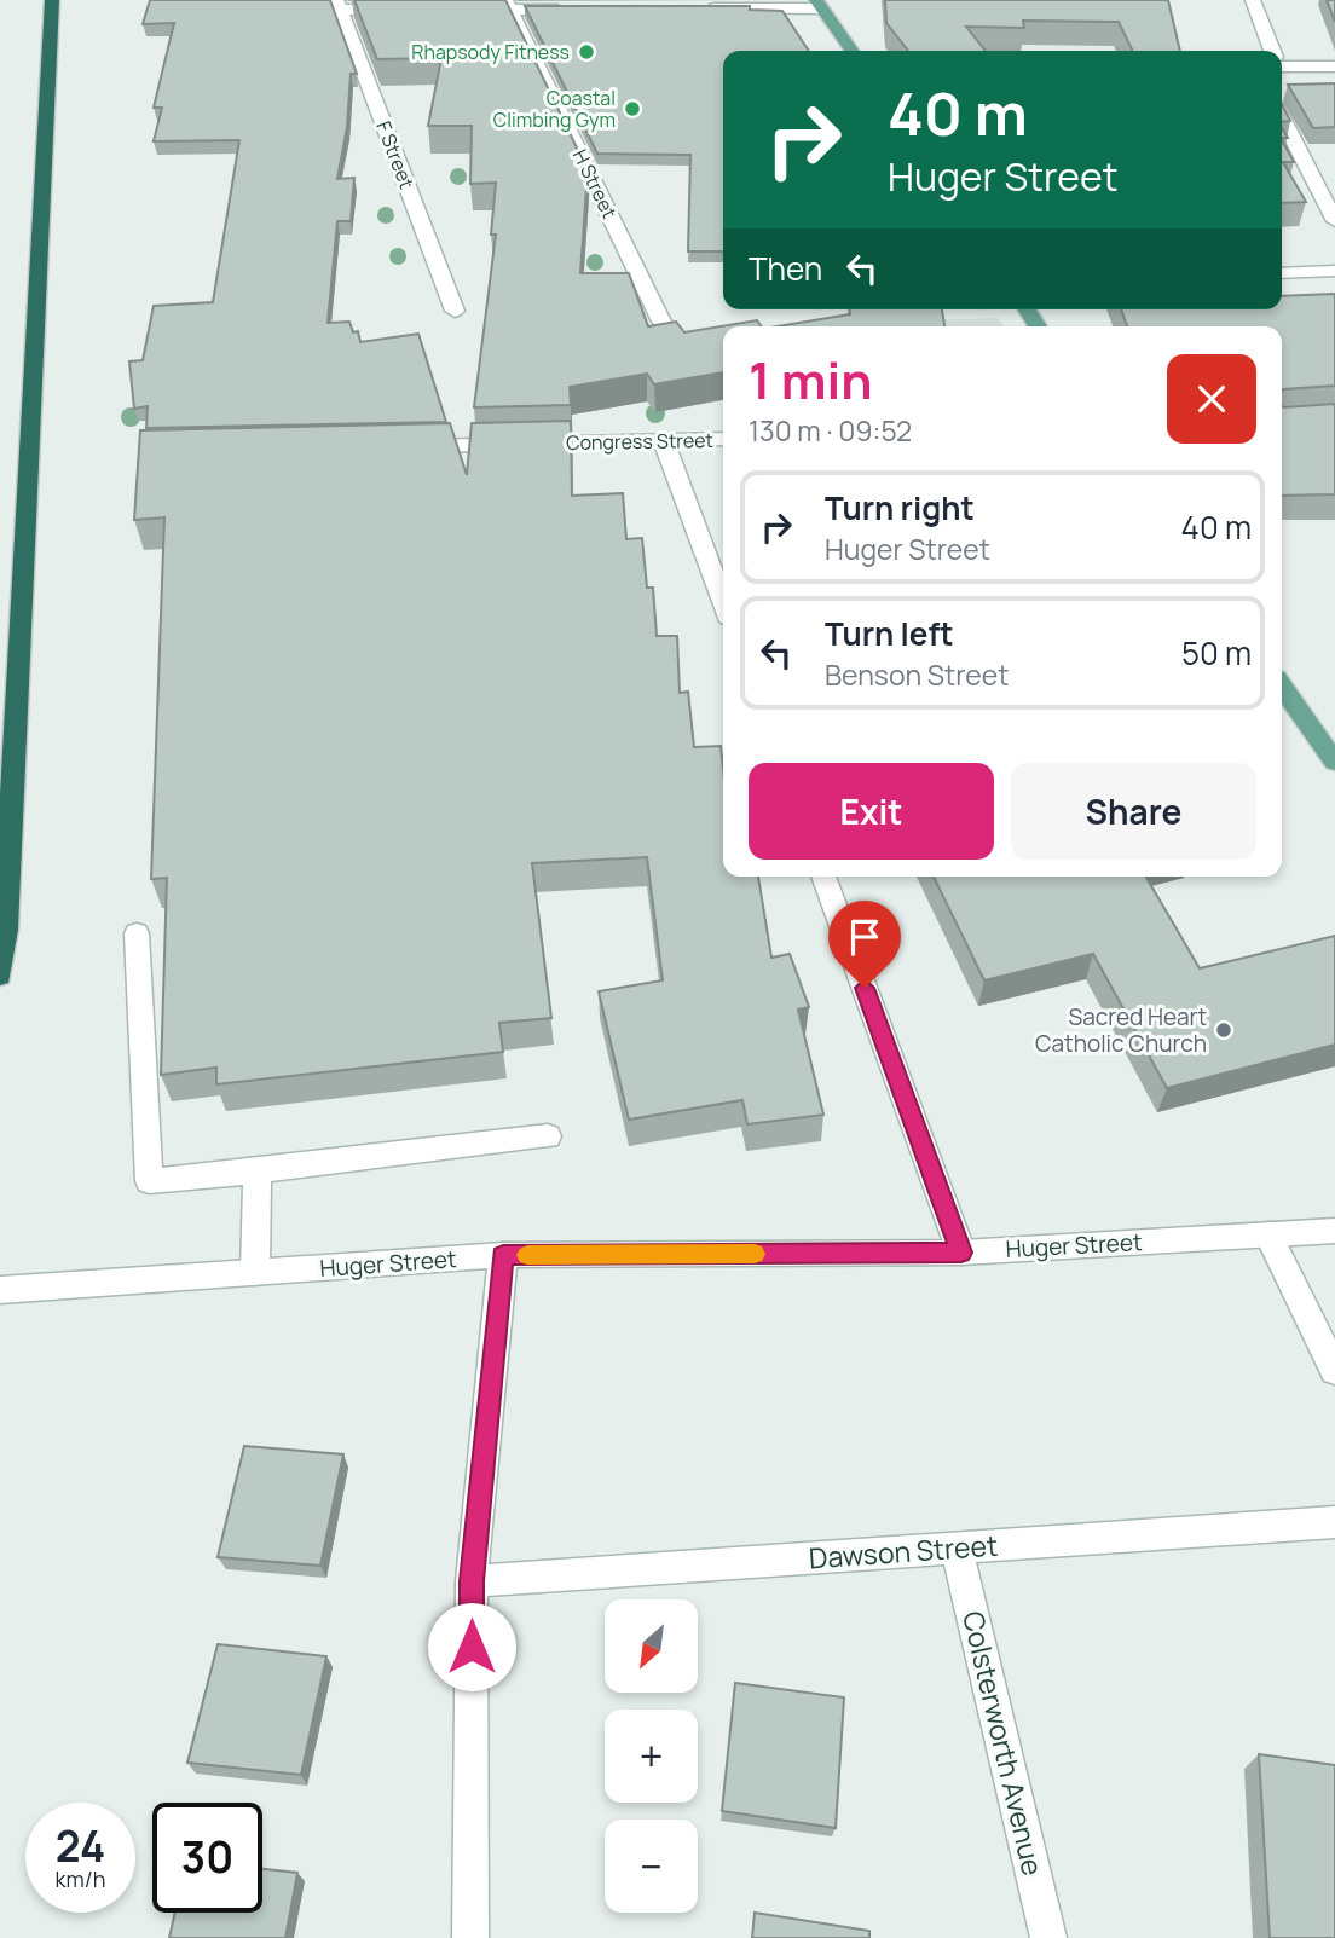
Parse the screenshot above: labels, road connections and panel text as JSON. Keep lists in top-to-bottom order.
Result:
{
  "streets": {
    "street": [
      "F Street",
      "H Street",
      "Congress Street",
      "Huger Street",
      "Dawson Street",
      "Colsterworth Avenue"
    ]
  },
  "crossings": [
    ["Dawson Street", "Colsterworth Avenue"]
  ],
  "places": ["Rhapsody Fitness", "Coastal Climbing Gym", "Sacred Heart Catholic Church"],
  "north": "bottom left",
  "page": {
    "turn": ["40 m", "Huger Street"],
    "then": "Then",
    "heading": ["1 min", "130 m · 09:52"],
    "list": [
      {
        "name": "Turn right",
        "note": "Huger Street",
        "value": "40 m"
      },
      {
        "name": "Turn left",
        "note": "Benson Street",
        "value": "50 m"
      }
    ],
    "buttons": ["Exit", "Share"],
    "map_buttons": ["+", "−"],
    "speed": "24 km/h",
    "limit": "30"
  }
}
